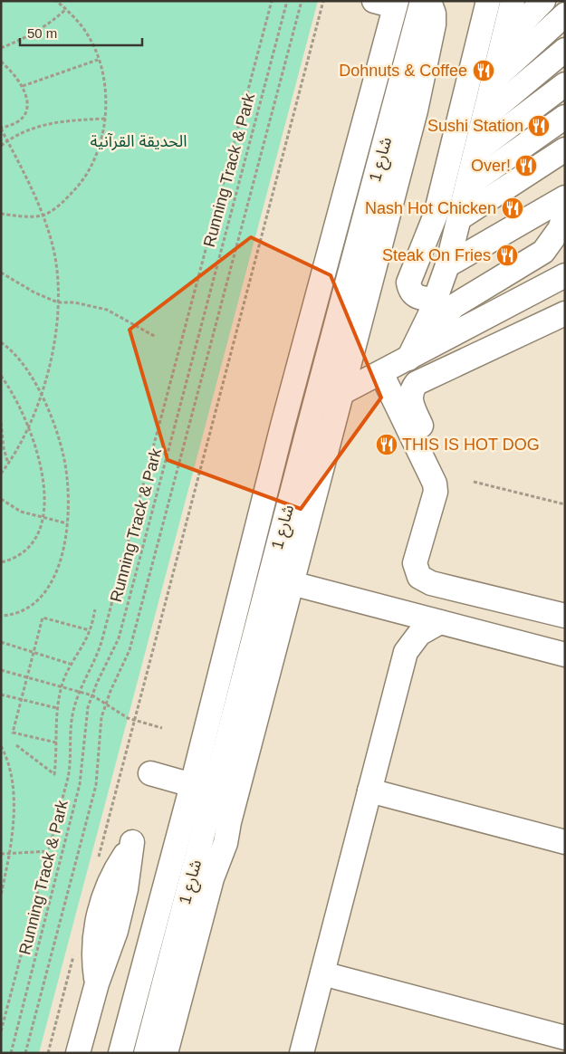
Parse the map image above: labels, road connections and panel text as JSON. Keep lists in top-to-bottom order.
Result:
{
  "streets": {
    "street": ["شارع 1"],
    "path": ["Running Track & Park"]
  },
  "parks": ["الحديقة القرآنية"],
  "places": {
    "restaurant": [
      "Dohnuts & Coffee",
      "Sushi Station",
      "Over!",
      "Nash Hot Chicken",
      "Steak On Fries",
      "THIS IS HOT DOG"
    ]
  },
  "scale_bar": "50 m"
}
